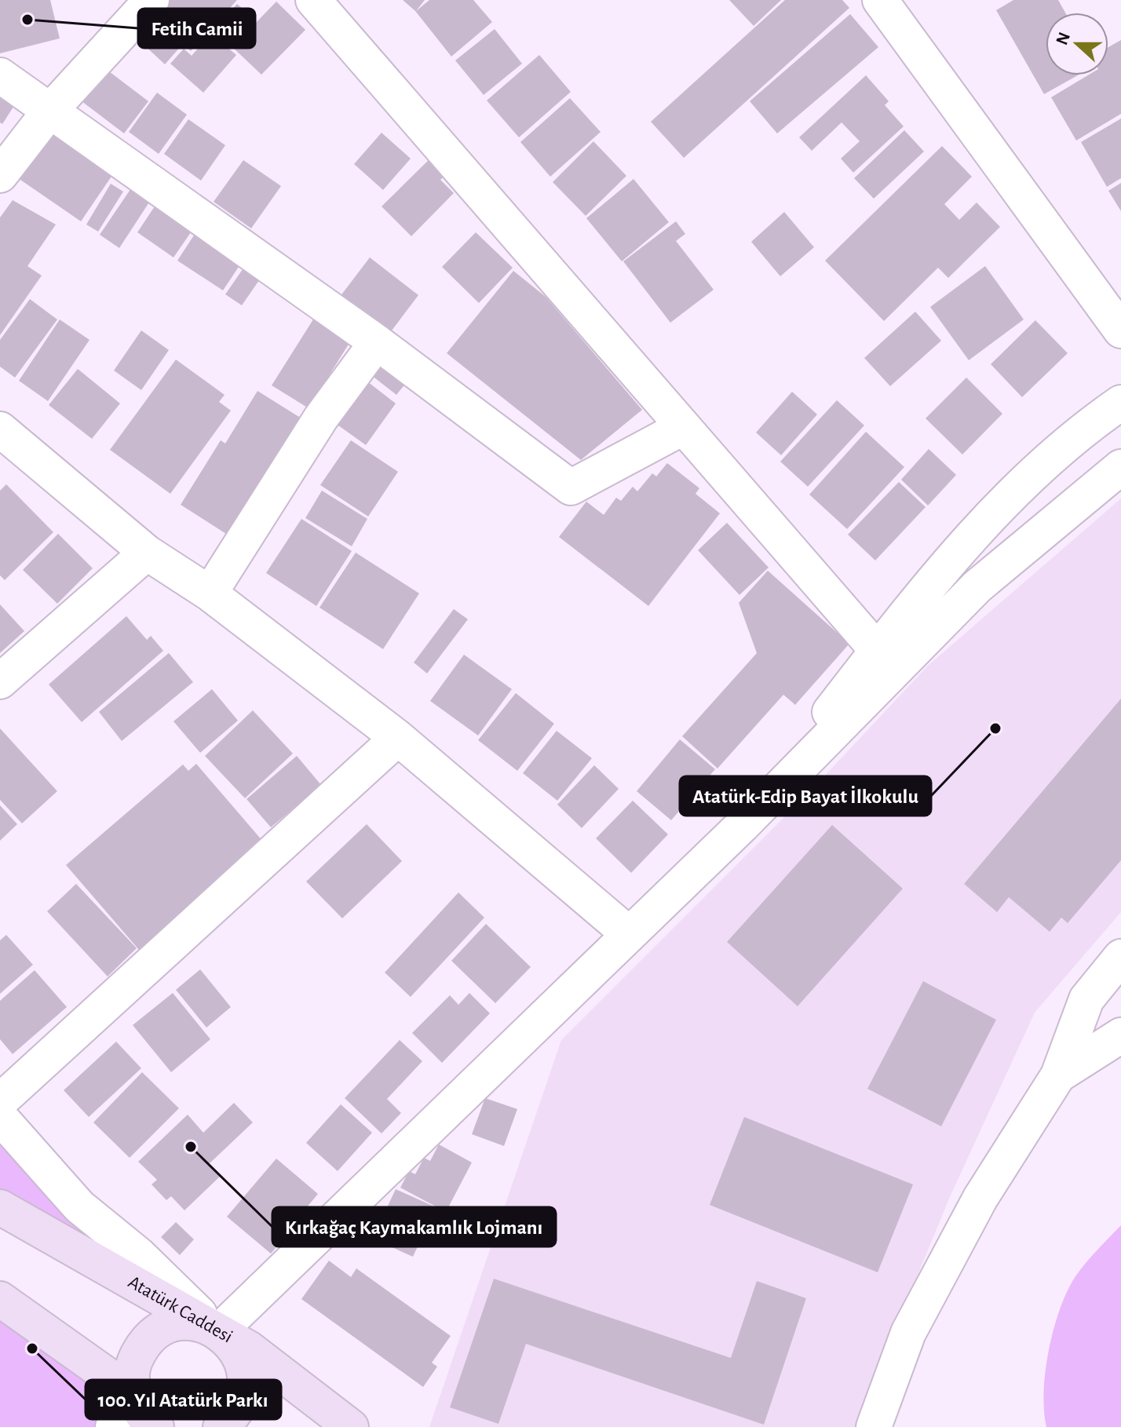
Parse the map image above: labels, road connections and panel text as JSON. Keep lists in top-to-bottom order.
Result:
{
  "streets": {
    "main road": ["Atatürk Caddesi"]
  },
  "places": [
    "Fetih Camii",
    "Atatürk-Edip Bayat İlkokulu",
    "Kırkağaç Kaymakamlık Lojmanı",
    "100. Yıl Atatürk Parkı"
  ],
  "north": "left"
}
